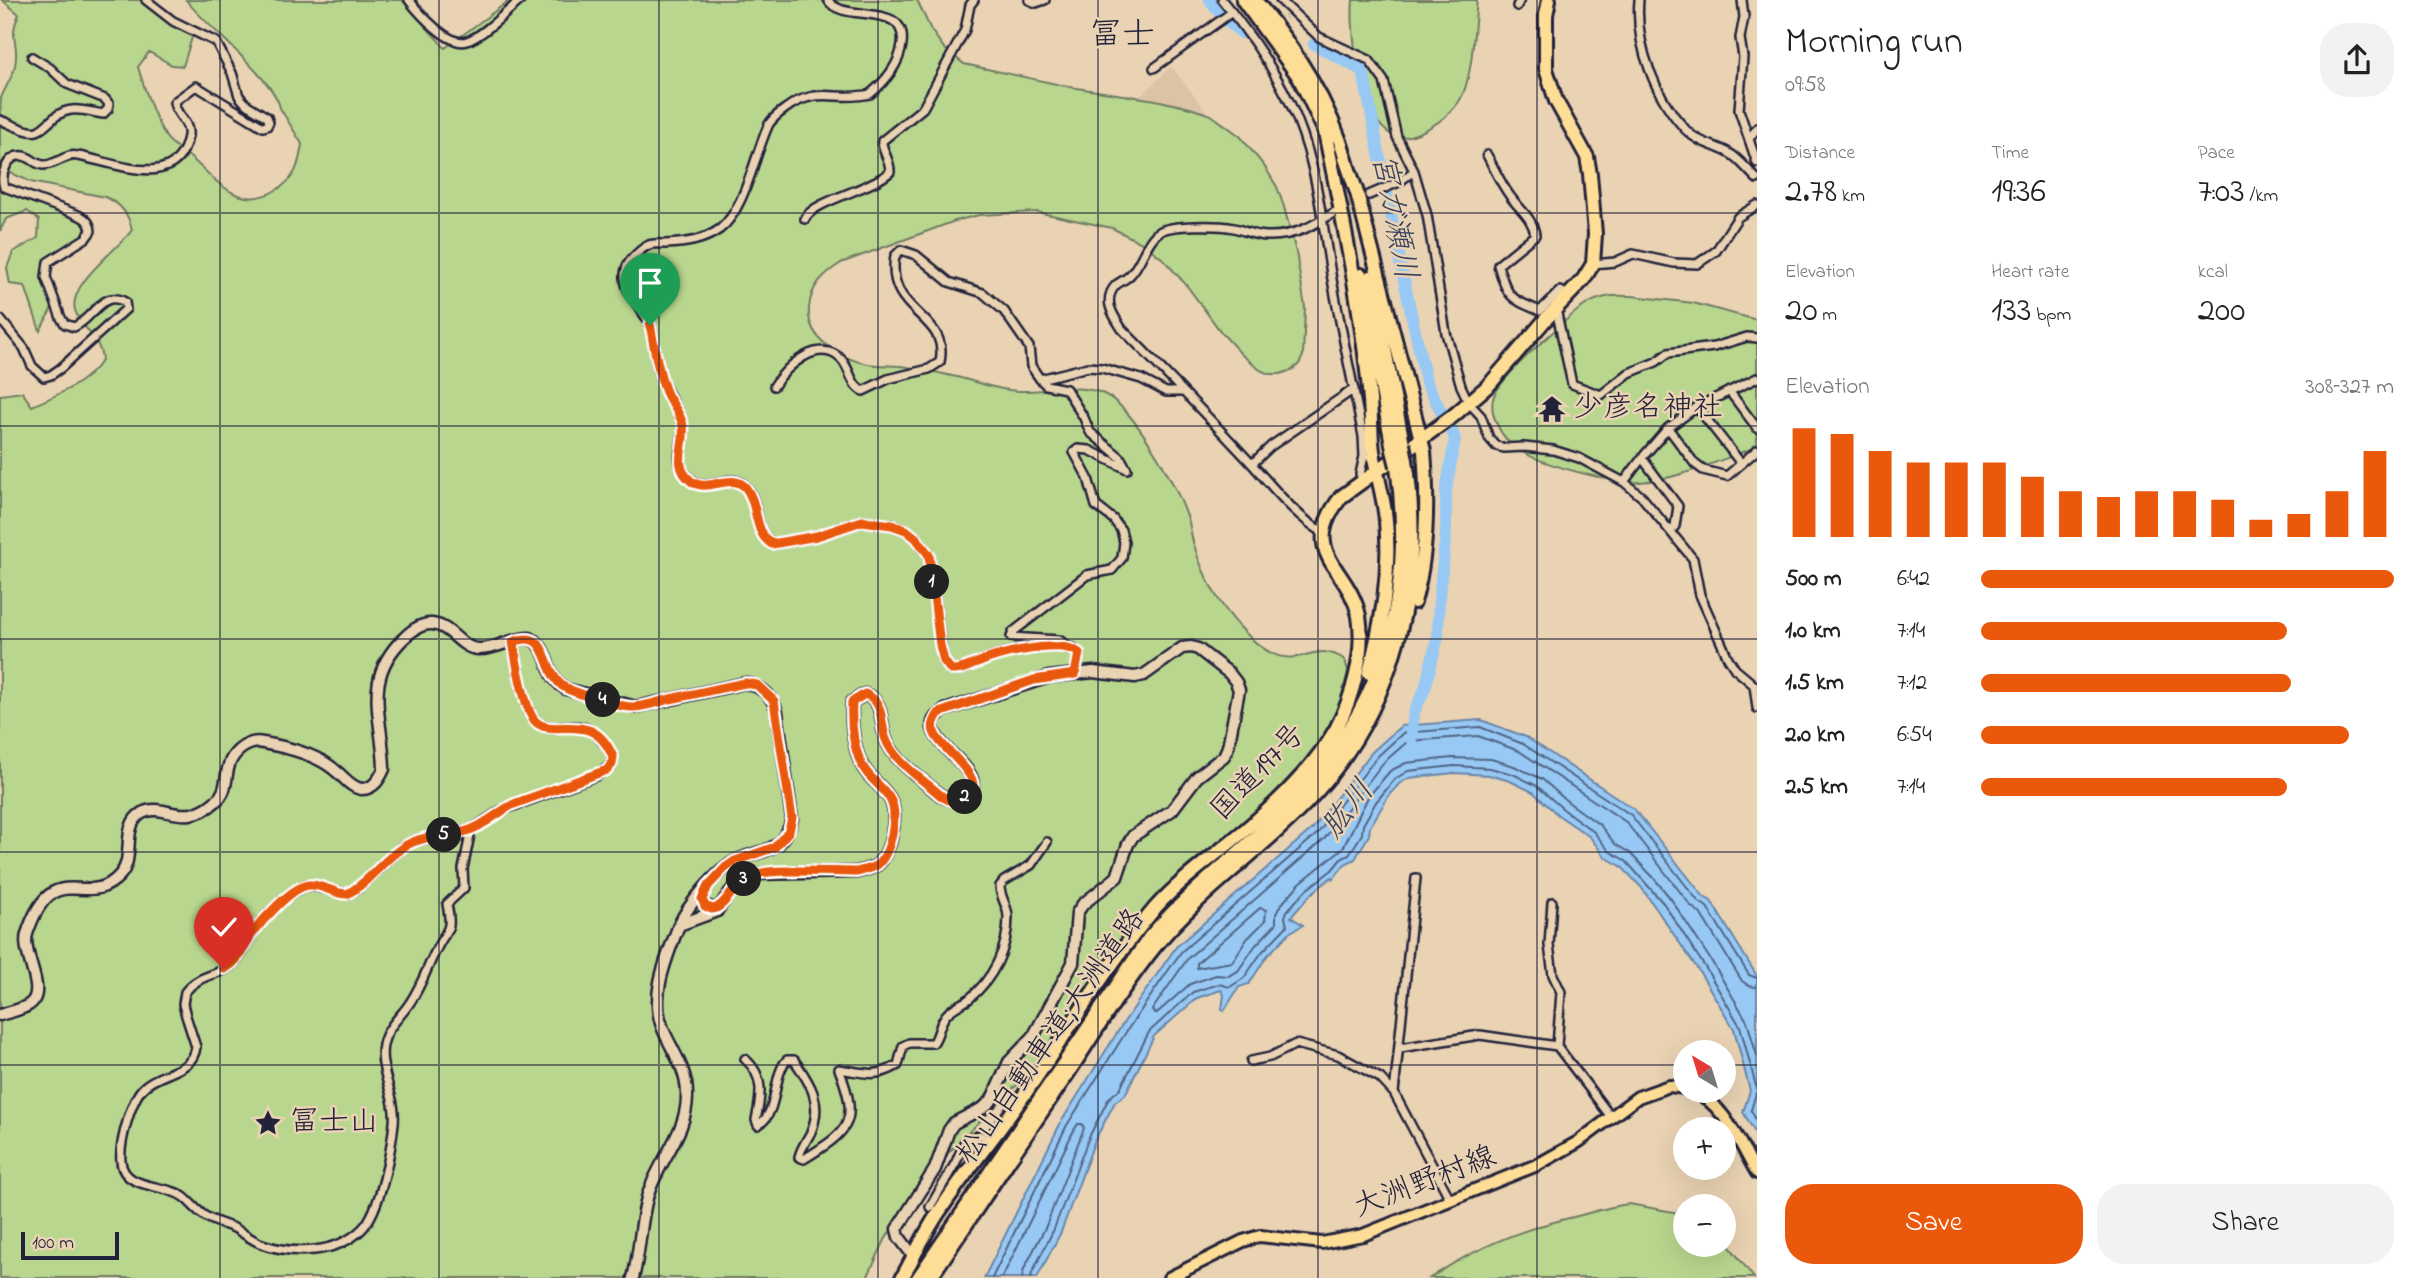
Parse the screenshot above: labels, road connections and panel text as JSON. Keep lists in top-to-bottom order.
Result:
{
  "streets": {
    "highway": ["国道197号", "松山自動車道;大洲道路"],
    "main road": ["大洲野村線"]
  },
  "districts": ["冨士"],
  "water": ["宮ガ瀬川", "肱川"],
  "places": {
    "temple": ["少彦名神社"],
    "place": ["冨士山"]
  },
  "scale_bar": "100 m",
  "north": "top left",
  "page": {
    "heading": ["Morning run", "09:58"],
    "stats": [
      ["Distance", "2.78 km"],
      ["Time", "19:36"],
      ["Pace", "7:03 /km"],
      ["Elevation", "20 m"],
      ["Heart rate", "133 bpm"],
      ["kcal", "200"]
    ],
    "chart": ["Elevation", "308–327 m"],
    "list": [
      {
        "name": "500 m",
        "note": "6:42"
      },
      {
        "name": "1.0 km",
        "note": "7:14"
      },
      {
        "name": "1.5 km",
        "note": "7:12"
      },
      {
        "name": "2.0 km",
        "note": "6:54"
      },
      {
        "name": "2.5 km",
        "note": "7:14"
      }
    ],
    "pins": [
      "1",
      "4",
      "2",
      "5",
      "3"
    ],
    "map_buttons": ["+", "−"],
    "buttons": ["Save", "Share"],
    "scale": "100 m"
  }
}
